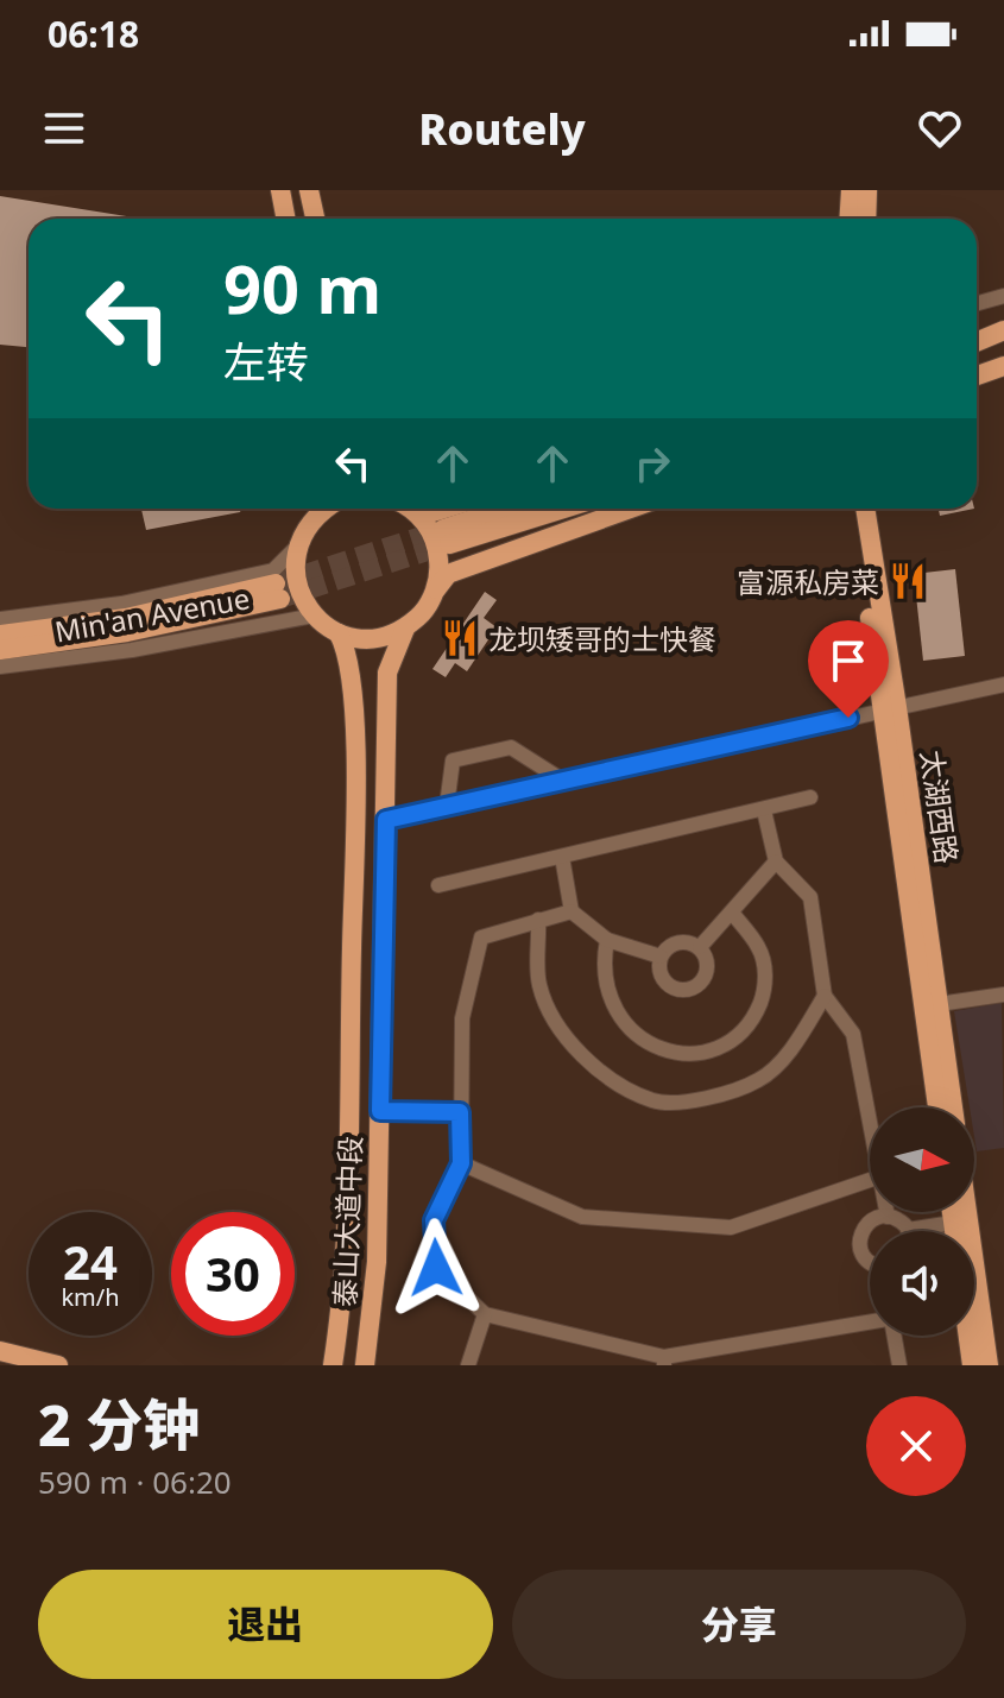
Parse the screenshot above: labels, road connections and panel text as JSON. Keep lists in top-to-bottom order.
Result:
{
  "streets": {
    "main road": ["Min'an Avenue", "太湖西路", "泰山大道中段"]
  },
  "places": {
    "restaurant": ["富源私房菜", "龙坝矮哥的士快餐"]
  },
  "north": "right",
  "page": {
    "status": "06:18",
    "header": "Routely",
    "turn": ["90 m", "左转"],
    "speed": "24 km/h",
    "limit": "30",
    "heading": ["2 分钟", "590 m · 06:20"],
    "buttons": ["退出", "分享"]
  }
}
